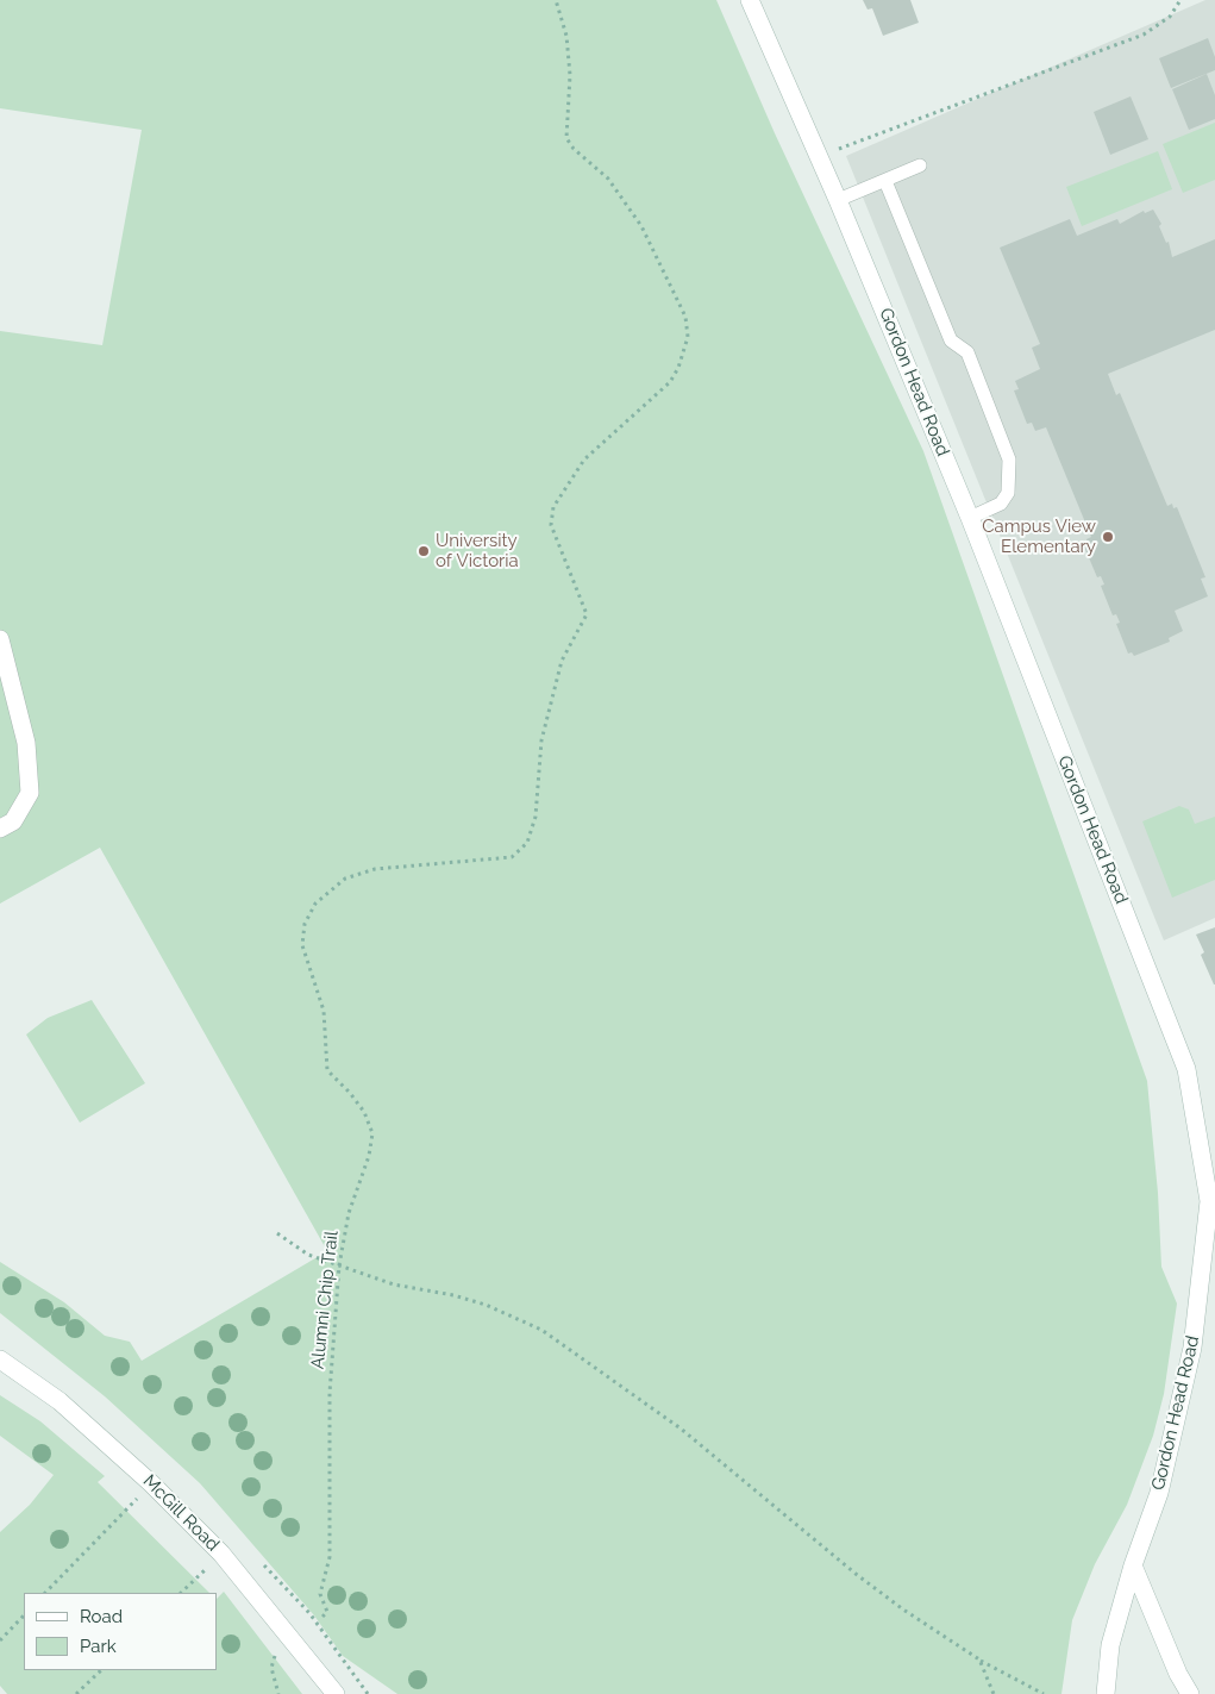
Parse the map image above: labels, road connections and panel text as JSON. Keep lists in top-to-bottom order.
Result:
{
  "streets": {
    "street": ["Gordon Head Road", "McGill Road"],
    "path": ["Alumni Chip Trail"]
  },
  "places": ["Campus View Elementary", "University of Victoria"],
  "legend": ["Road", "Park"]
}
